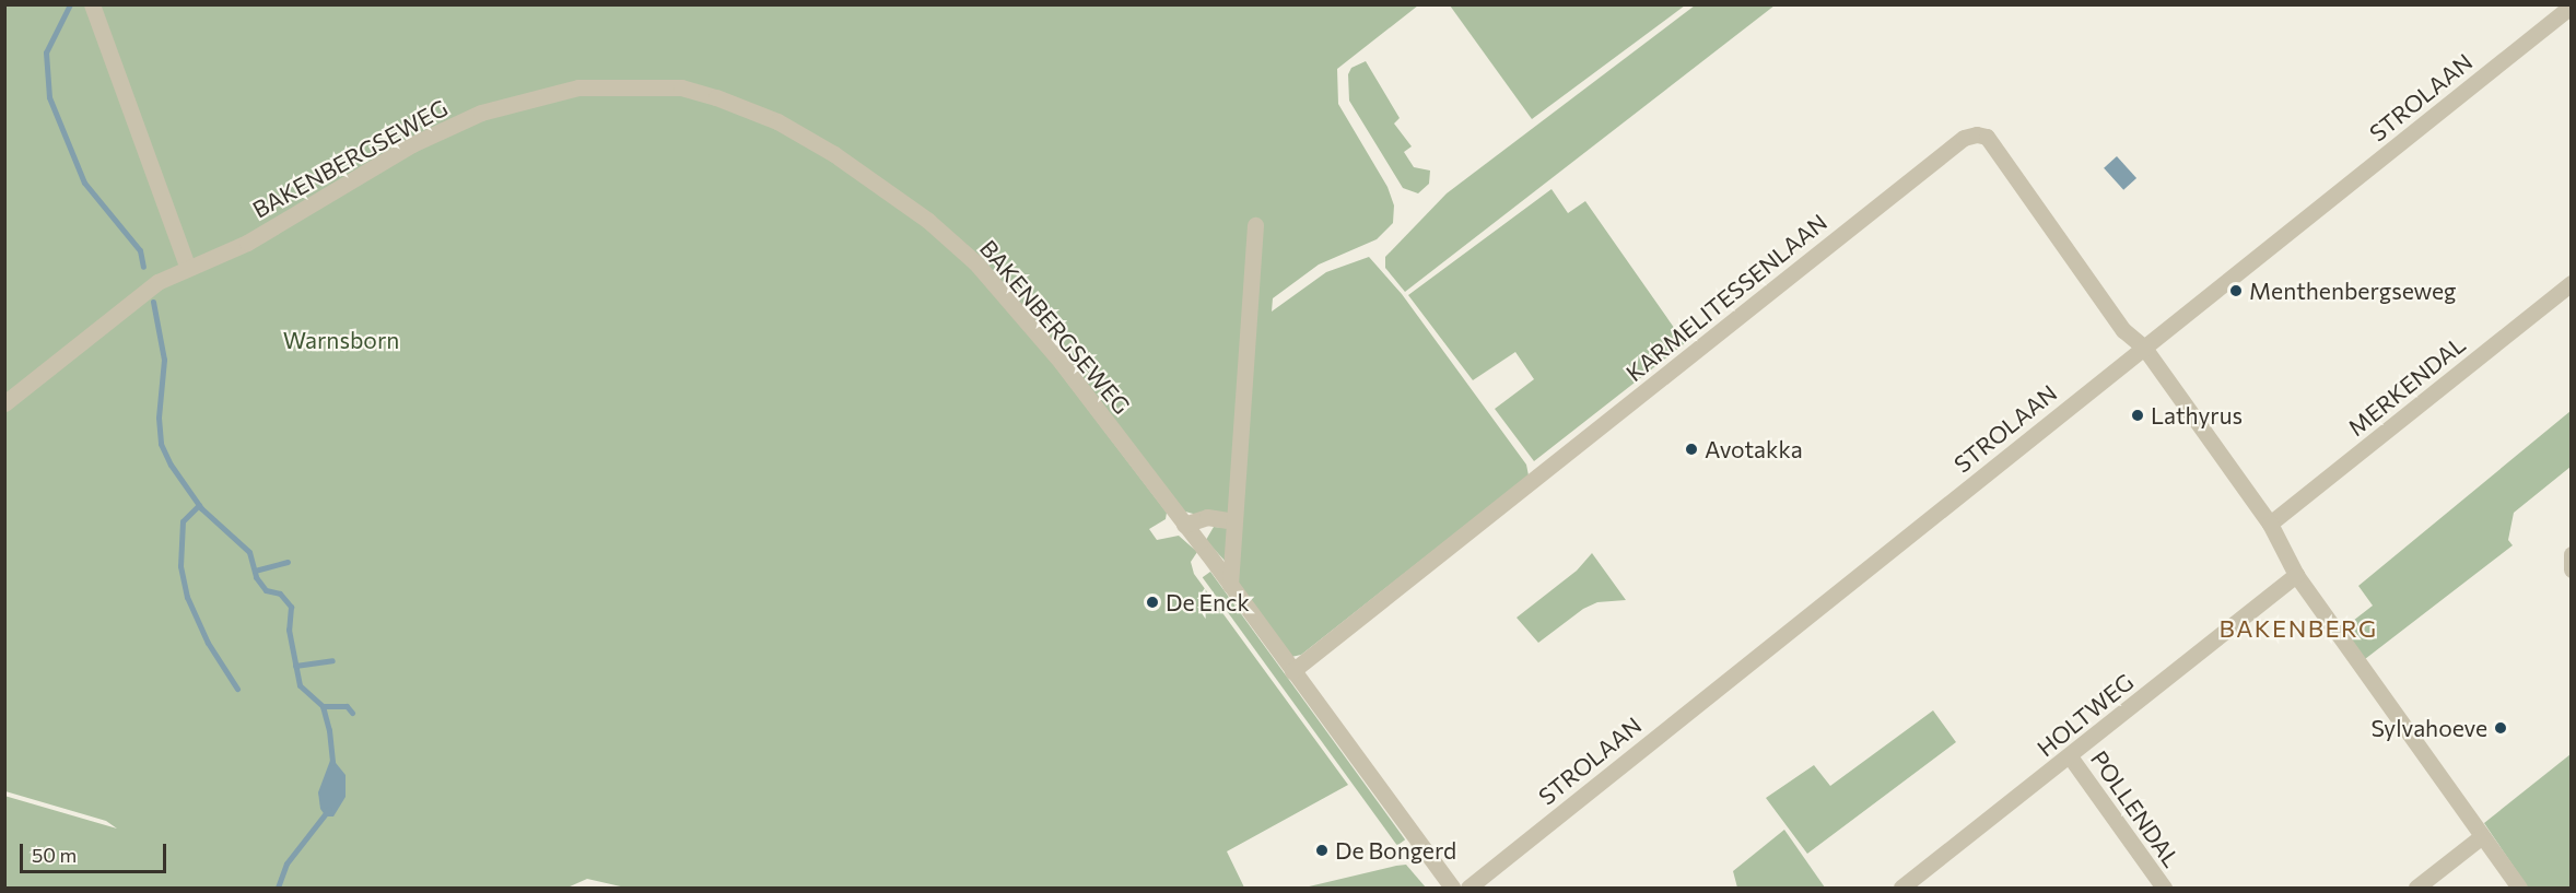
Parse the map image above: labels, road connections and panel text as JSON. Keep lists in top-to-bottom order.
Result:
{
  "streets": {
    "street": [
      "STROLAAN",
      "BAKENBERGSEWEG",
      "KARMELITESSENLAAN",
      "MERKENDAL",
      "HOLTWEG",
      "POLLENDAL"
    ]
  },
  "crossings": [
    ["STROLAAN", "KARMELITESSENLAAN"],
    ["BAKENBERGSEWEG", "KARMELITESSENLAAN"],
    ["HOLTWEG", "POLLENDAL"]
  ],
  "districts": ["BAKENBERG"],
  "parks": ["Warnsborn"],
  "places": [
    "Menthenbergseweg",
    "Lathyrus",
    "Avotakka",
    "De Enck",
    "Sylvahoeve",
    "De Bongerd"
  ],
  "scale_bar": "50 m"
}
